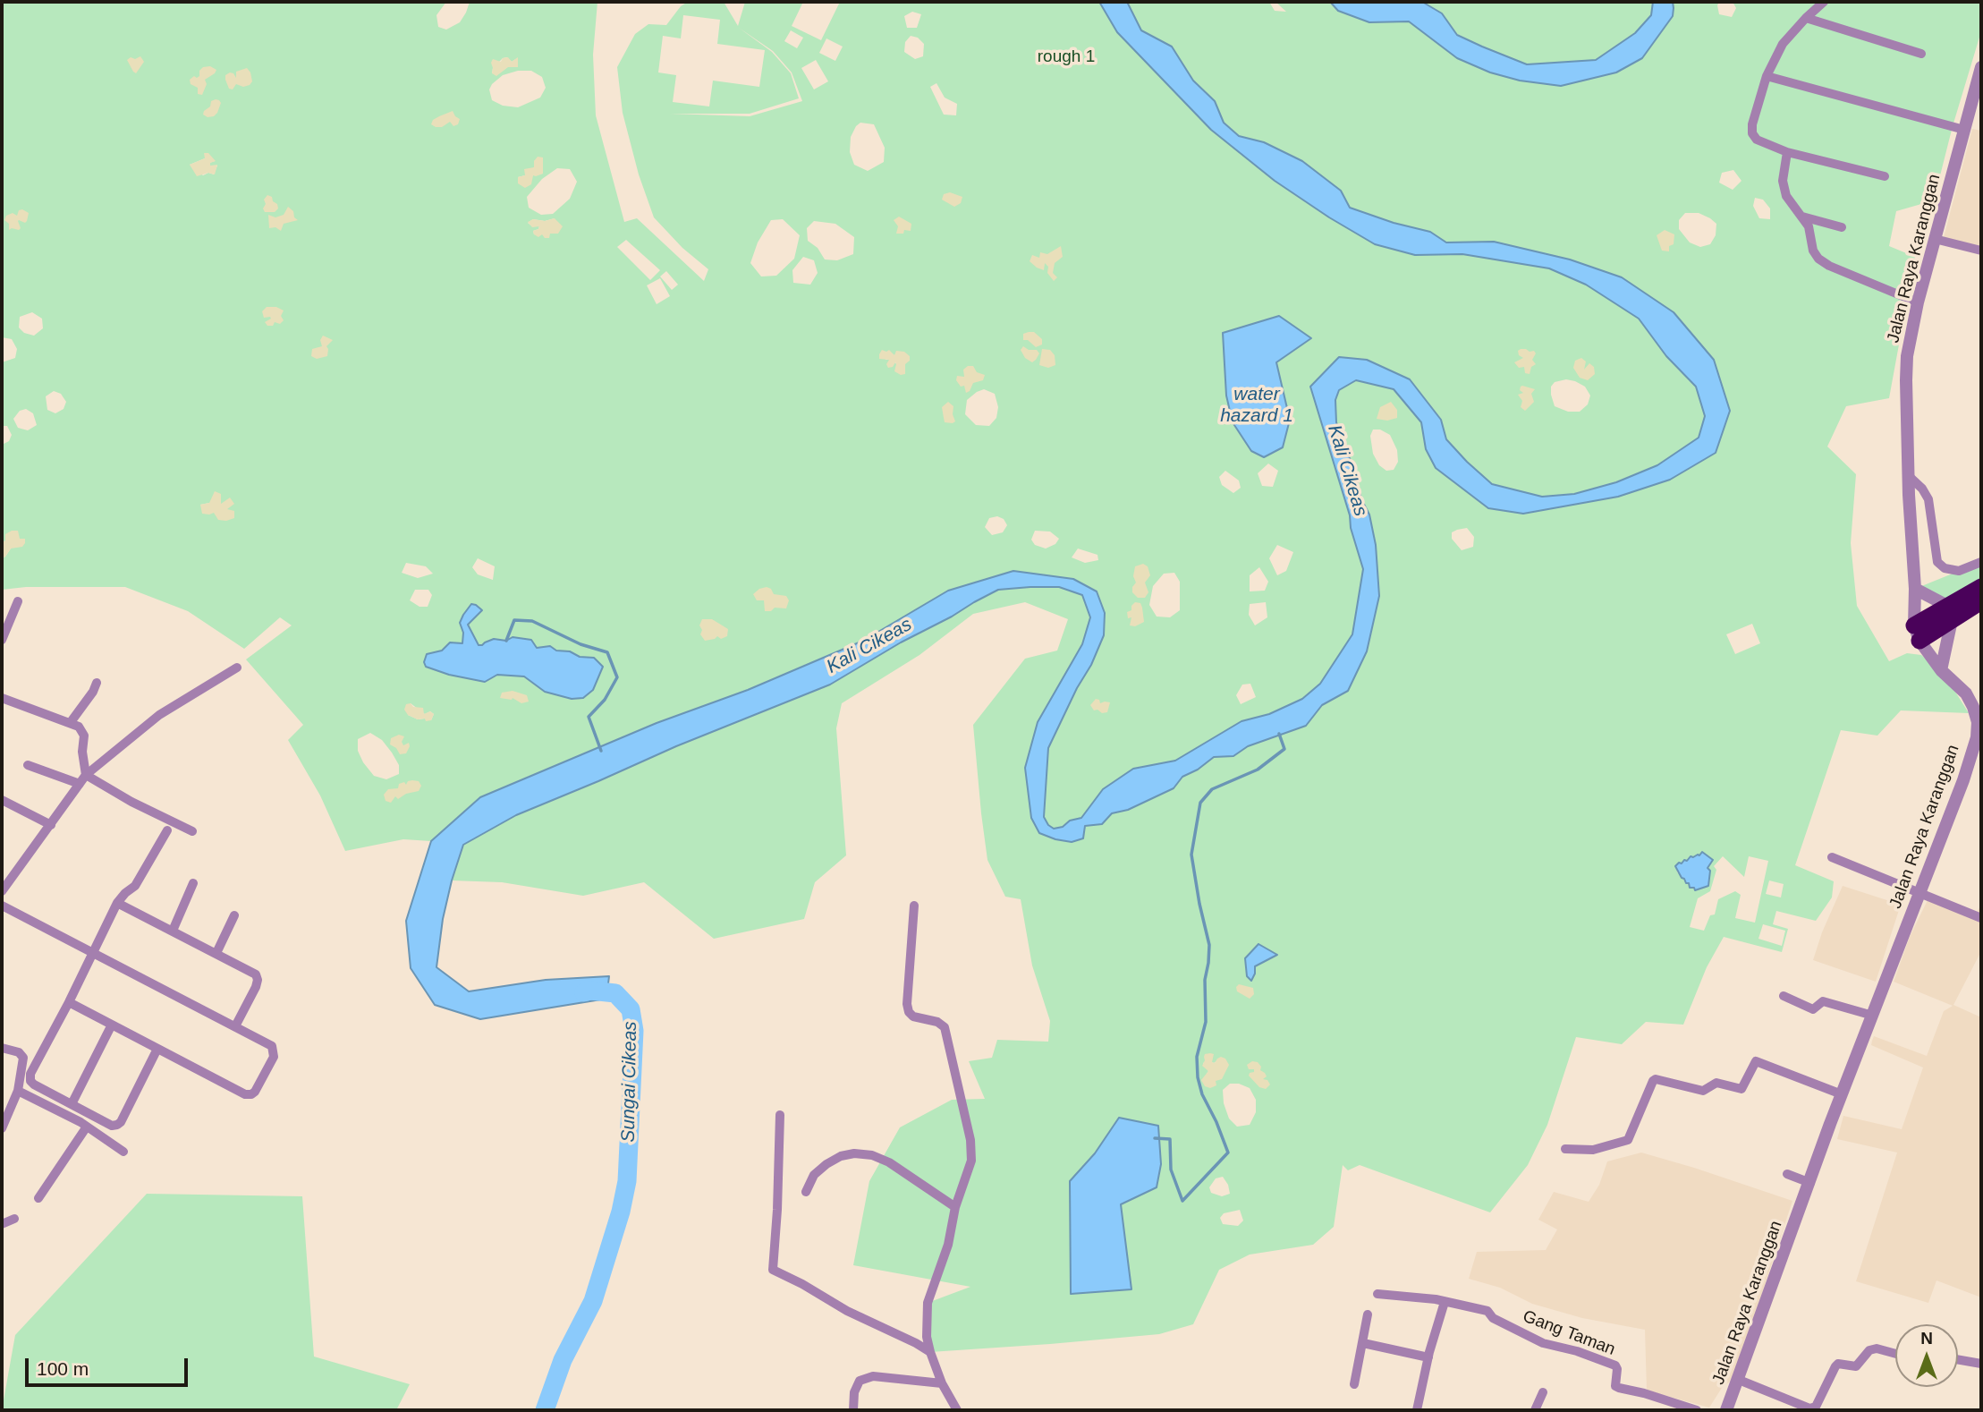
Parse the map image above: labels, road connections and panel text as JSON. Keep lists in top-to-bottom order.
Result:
{
  "streets": {
    "street": ["Jalan Raya Karanggan", "Gang Taman"]
  },
  "water": ["water hazard 1", "Kali Cikeas", "Sungai Cikeas"],
  "parks": ["rough 1"],
  "scale_bar": "100 m",
  "north": "top"
}
